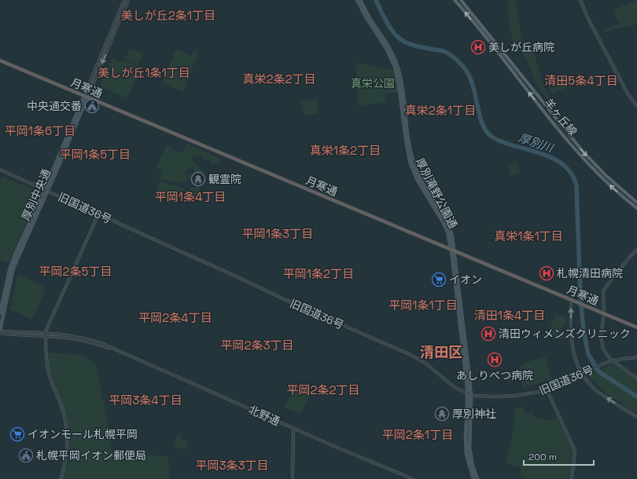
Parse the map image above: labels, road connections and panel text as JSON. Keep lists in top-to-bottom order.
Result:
{
  "streets": {
    "highway": ["月寒通"],
    "main road": ["羊ヶ丘線", "厚別滝野公園通", "厚別中央通"],
    "street": ["旧国道36号", "北野通"]
  },
  "crossings": [
    ["月寒通", "厚別滝野公園通"],
    ["月寒通", "厚別中央通"],
    ["厚別滝野公園通", "旧国道36号"],
    ["厚別中央通", "旧国道36号"],
    ["厚別中央通", "北野通"]
  ],
  "districts": [
    "美しが丘2条1丁目",
    "美しが丘1条1丁目",
    "真栄2条2丁目",
    "清田5条4丁目",
    "真栄2条1丁目",
    "平岡1条6丁目",
    "真栄1条2丁目",
    "平岡1条5丁目",
    "平岡1条4丁目",
    "平岡1条3丁目",
    "真栄1条1丁目",
    "平岡2条5丁目",
    "平岡1条2丁目",
    "平岡1条1丁目",
    "清田1条4丁目",
    "平岡2条4丁目",
    "平岡2条3丁目",
    "清田区",
    "平岡2条2丁目",
    "平岡3条4丁目",
    "平岡2条1丁目",
    "平岡3条3丁目"
  ],
  "water": ["厚別川"],
  "parks": ["真栄公園"],
  "places": {
    "hospital": [
      "美しが丘病院",
      "札幌清田病院",
      "清田ウィメンズクリニック",
      "あしりべつ病院"
    ],
    "public building": ["中央通交番", "札幌平岡イオン郵便局"],
    "temple": ["観霊院", "厚別神社"],
    "supermarket": ["イオン", "イオンモール札幌平岡"]
  },
  "scale_bar": "200 m"
}
